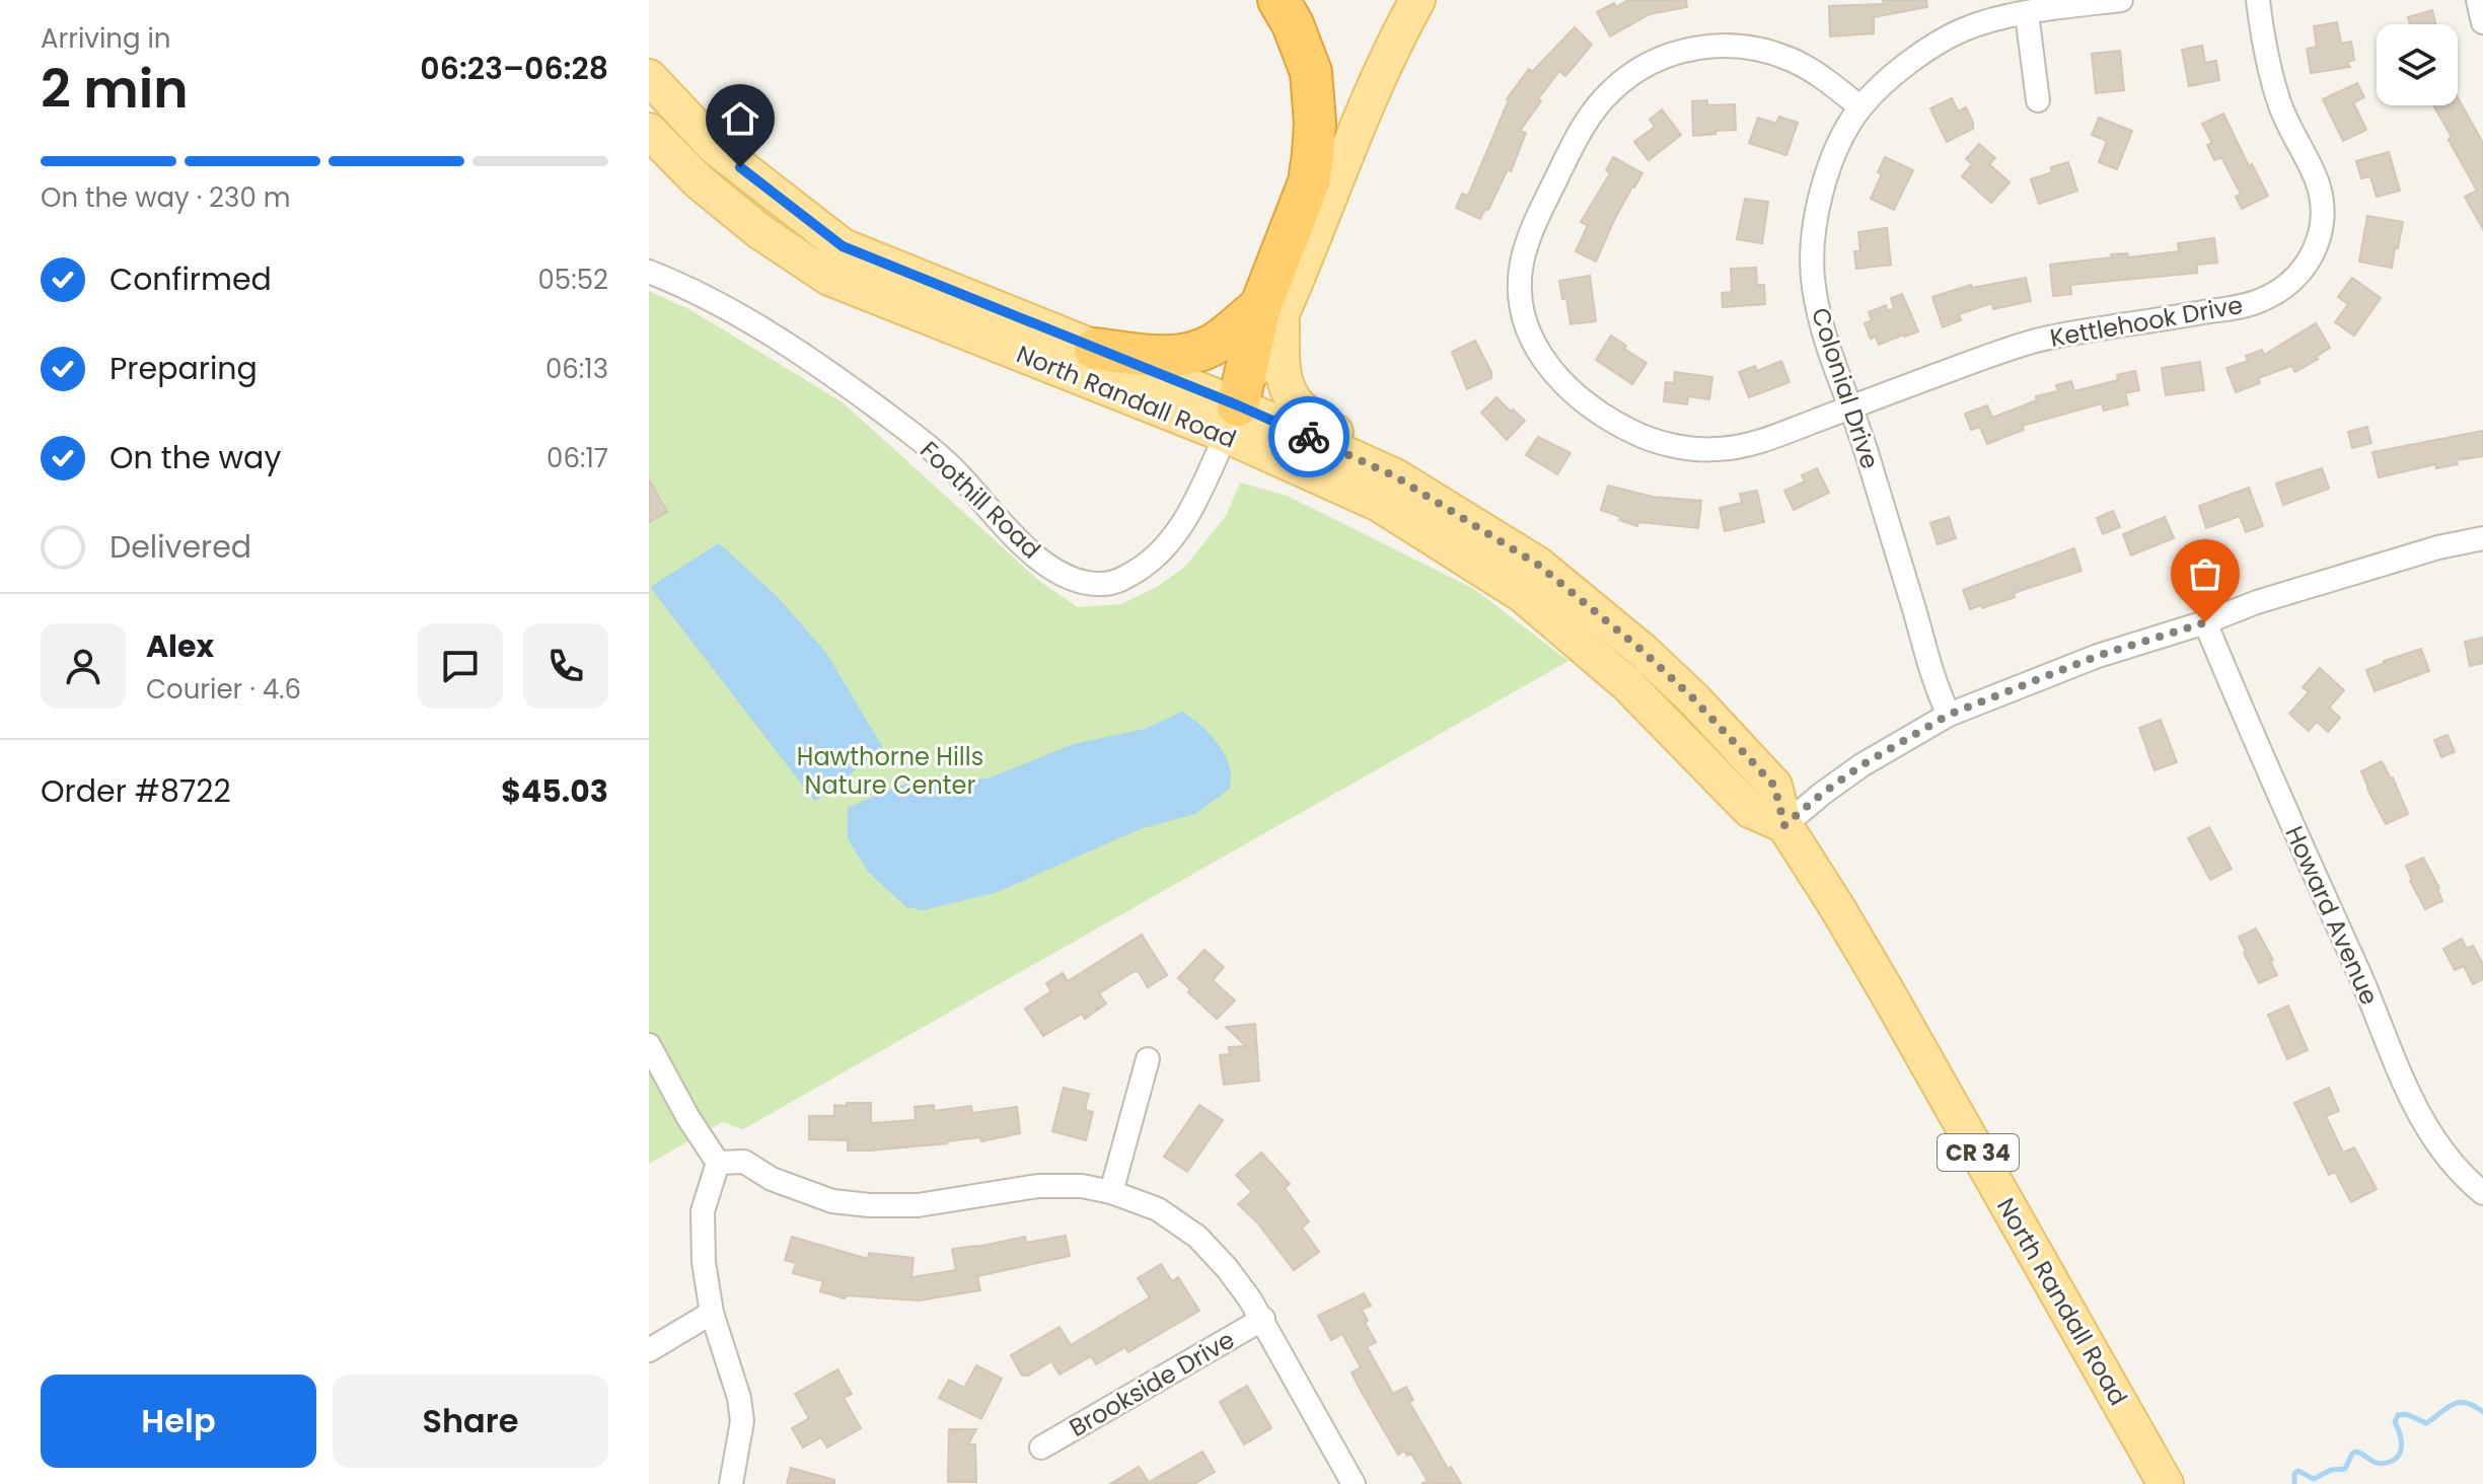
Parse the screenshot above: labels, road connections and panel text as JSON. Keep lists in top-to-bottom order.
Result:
{
  "streets": {
    "main road": ["North Randall Road", "CR 34"],
    "street": [
      "Kettlehook Drive",
      "Colonial Drive",
      "Foothill Road",
      "Howard Avenue",
      "Brookside Drive"
    ]
  },
  "crossings": [
    ["Kettlehook Drive", "Colonial Drive"],
    ["North Randall Road", "Foothill Road"]
  ],
  "parks": ["Hawthorne Hills Nature Center"],
  "page": {
    "heading": ["2 min", "Arriving in", "06:23–06:28"],
    "panel": [
      "Alex",
      "Courier · 4.6",
      "Order #8722",
      "$45.03"
    ],
    "bar": "On the way · 230 m",
    "list": [
      ["Confirmed", "05:52"],
      ["Preparing", "06:13"],
      ["On the way", "06:17"],
      "Delivered"
    ],
    "buttons": ["Help", "Share"]
  }
}
